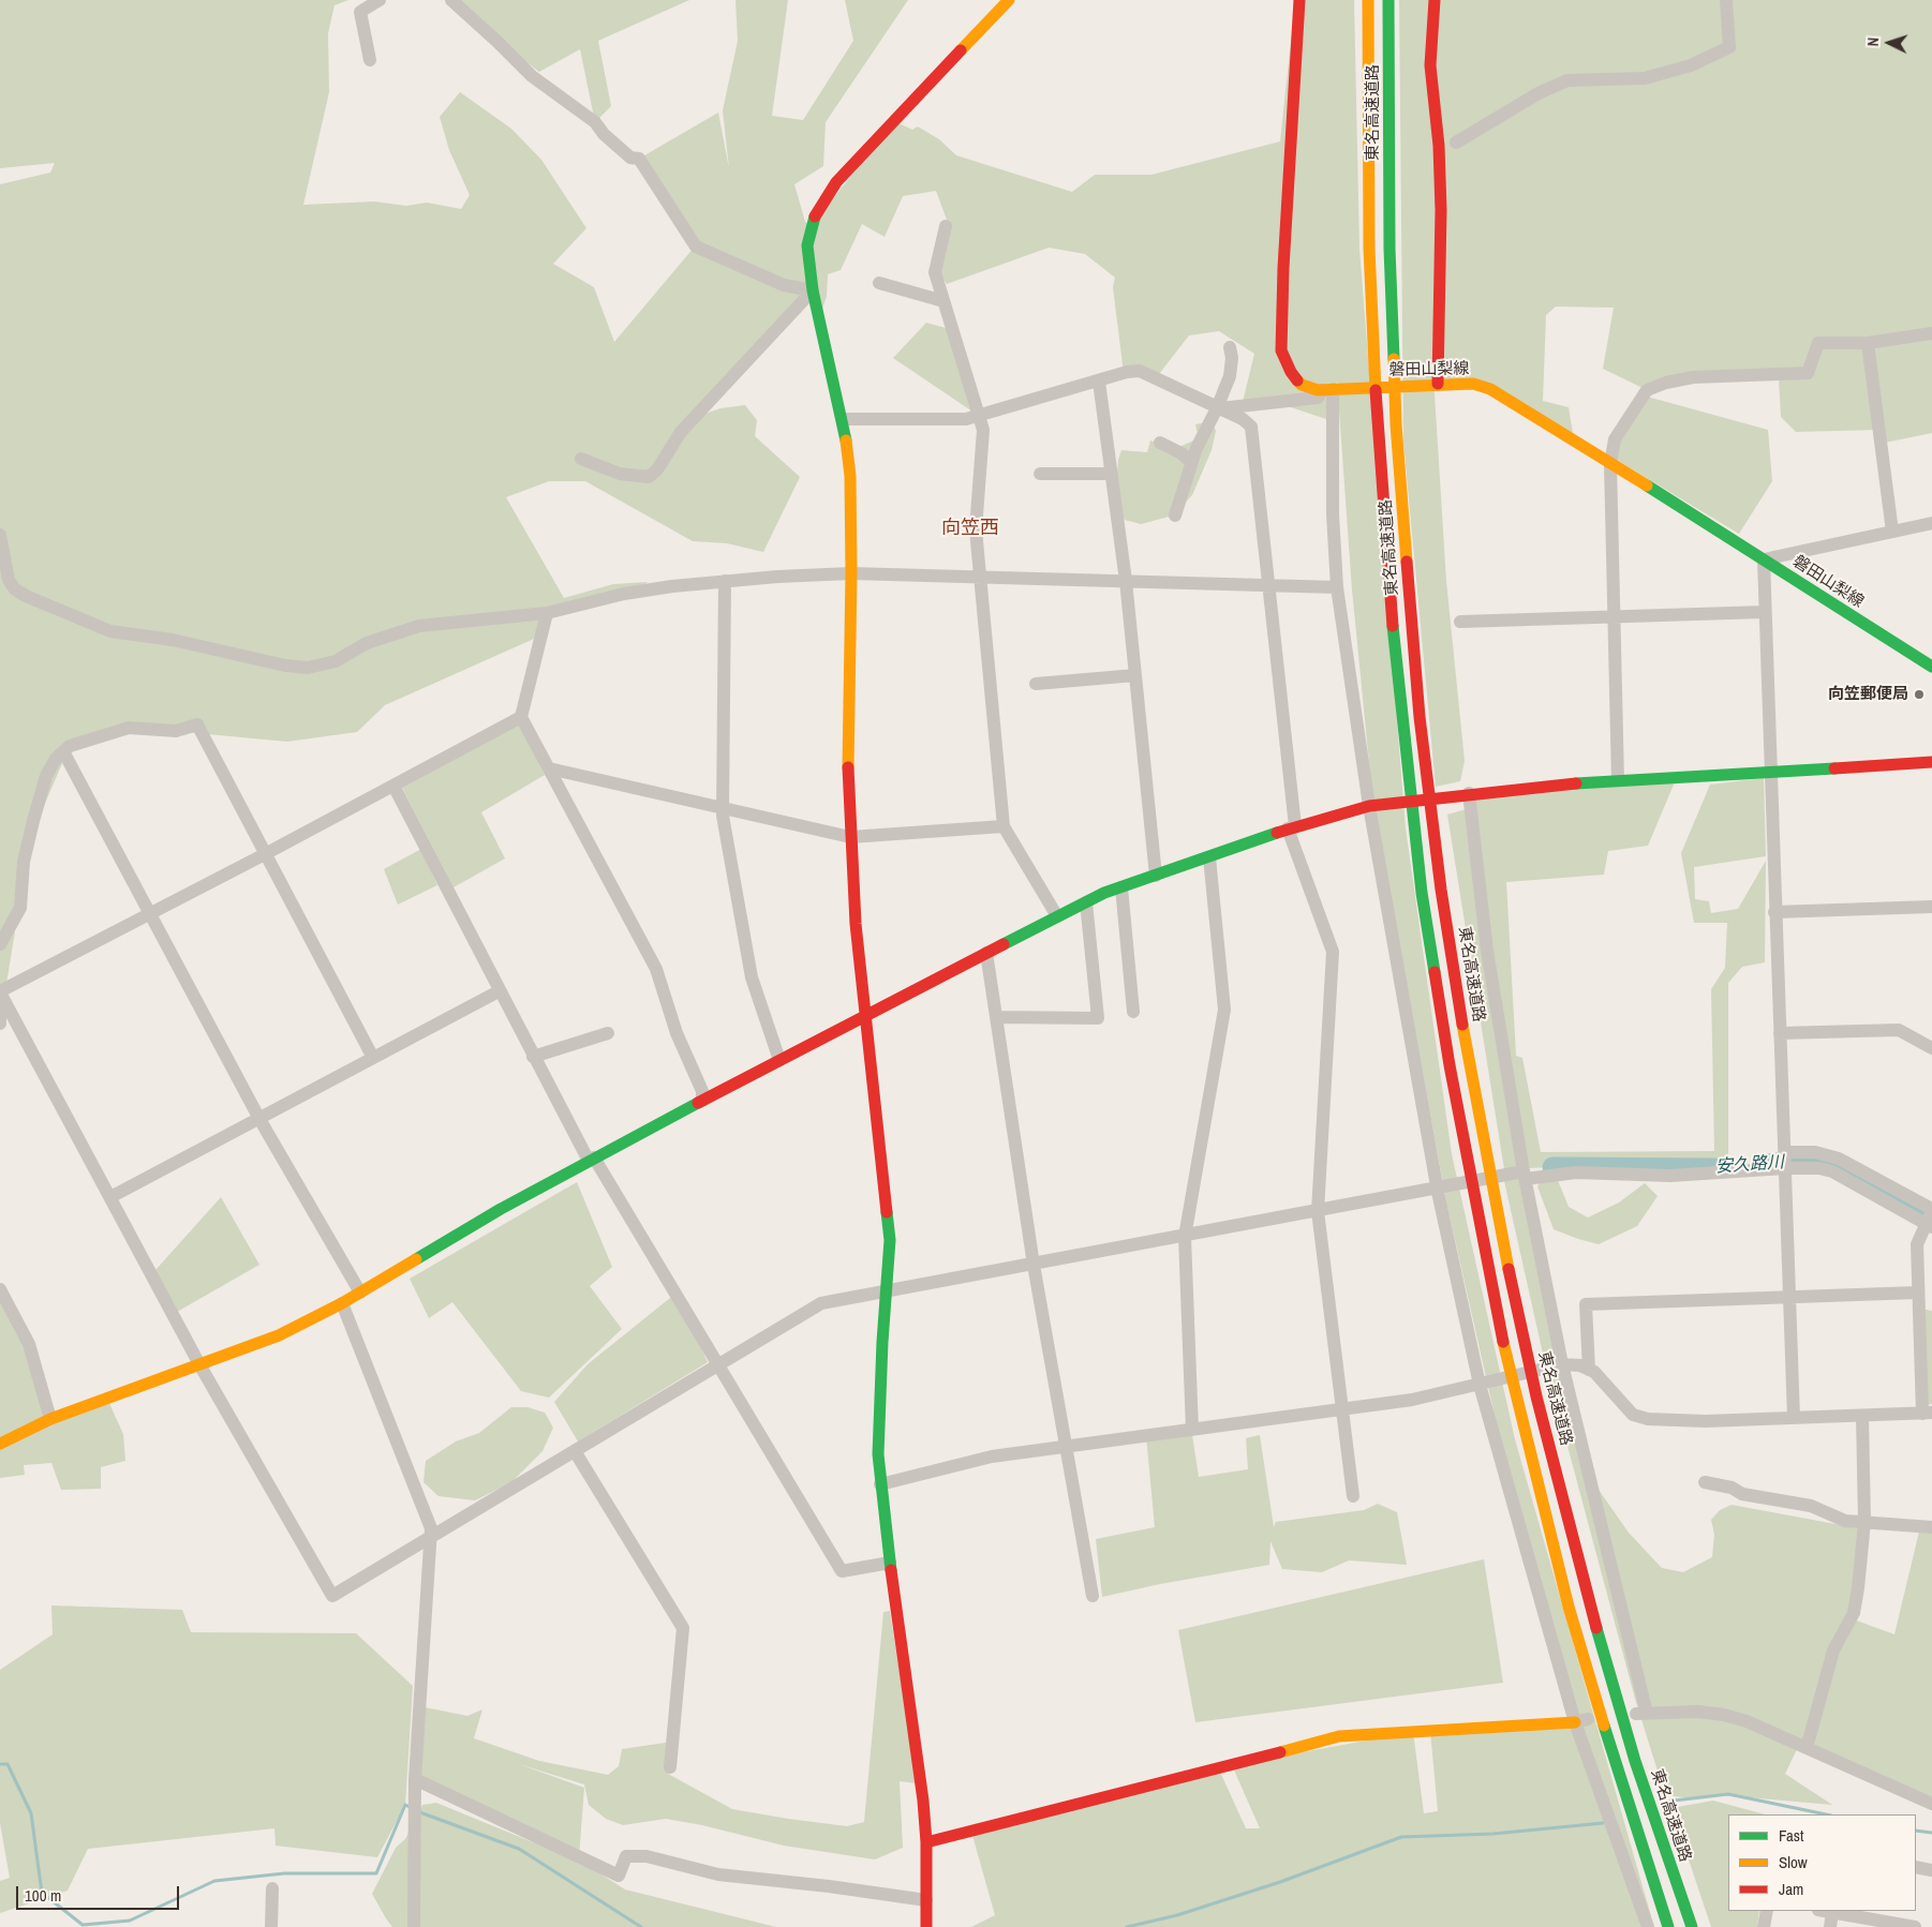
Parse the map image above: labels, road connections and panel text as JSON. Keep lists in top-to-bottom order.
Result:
{
  "streets": {
    "main road": ["東名高速道路", "磐田山梨線"]
  },
  "districts": ["向笠西"],
  "water": ["安久路川"],
  "places": ["向笠郵便局"],
  "legend": ["Fast", "Slow", "Jam"],
  "scale_bar": "100 m",
  "north": "left"
}
